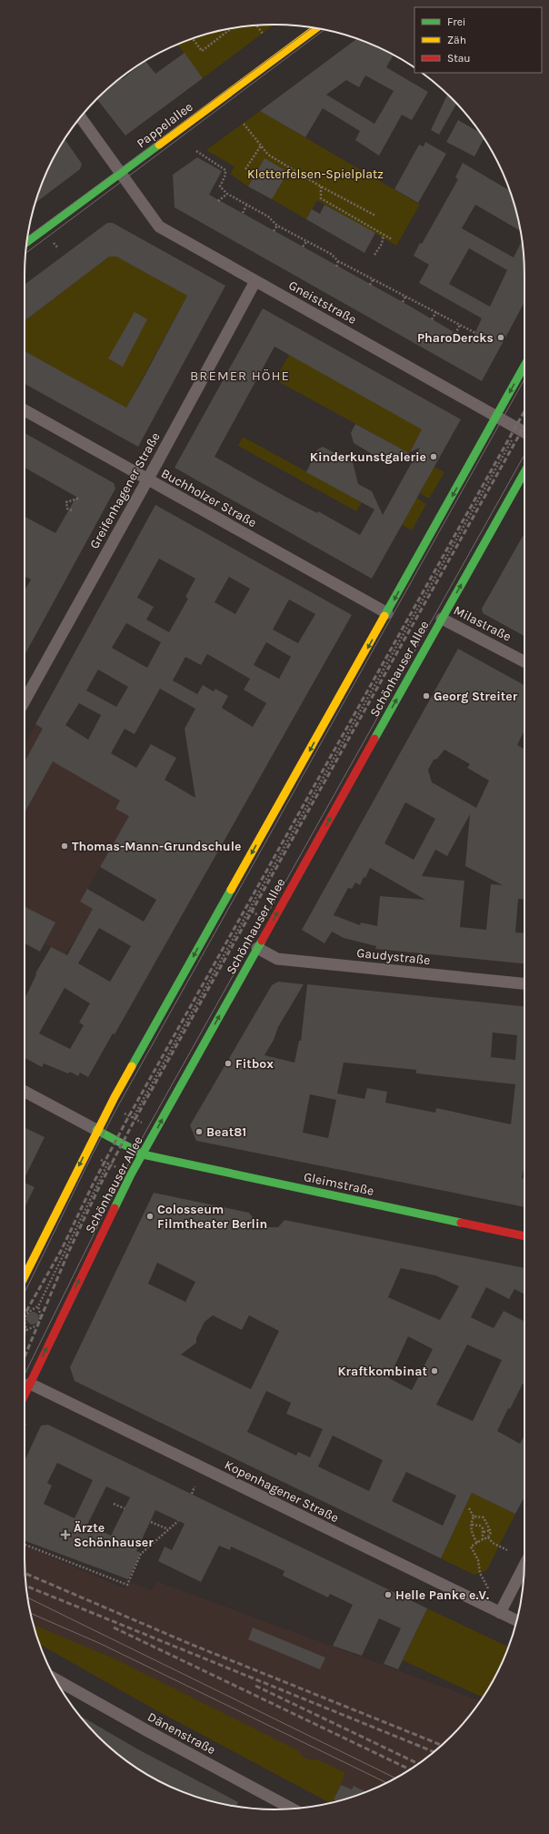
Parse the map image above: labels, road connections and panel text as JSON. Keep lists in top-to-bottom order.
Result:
{
  "streets": {
    "main road": ["Pappelallee", "Schönhauser Allee", "Gleimstraße"],
    "street": [
      "Gneiststraße",
      "Greifenhagener Straße",
      "Buchholzer Straße",
      "Milastraße",
      "Gaudystraße",
      "Kopenhagener Straße",
      "Dänenstraße"
    ]
  },
  "crossings": [
    ["Pappelallee", "Gneiststraße"],
    ["Gneiststraße", "Greifenhagener Straße"],
    ["Greifenhagener Straße", "Buchholzer Straße"],
    ["Milastraße", "Schönhauser Allee"],
    ["Schönhauser Allee", "Gaudystraße"],
    ["Schönhauser Allee", "Gleimstraße"],
    ["Schönhauser Allee", "Kopenhagener Straße"]
  ],
  "districts": ["BREMER HÖHE"],
  "parks": ["Kletterfelsen-Spielplatz"],
  "places": {
    "other": [
      "PharoDercks",
      "Kinderkunstgalerie",
      "Georg Streiter",
      "Thomas-Mann-Grundschule",
      "Fitbox",
      "Beat81",
      "Colosseum Filmtheater Berlin",
      "Kraftkombinat",
      "Helle Panke e.V."
    ],
    "health": ["Ärzte Schönhauser"]
  },
  "legend": ["Frei", "Zäh", "Stau"]
}
